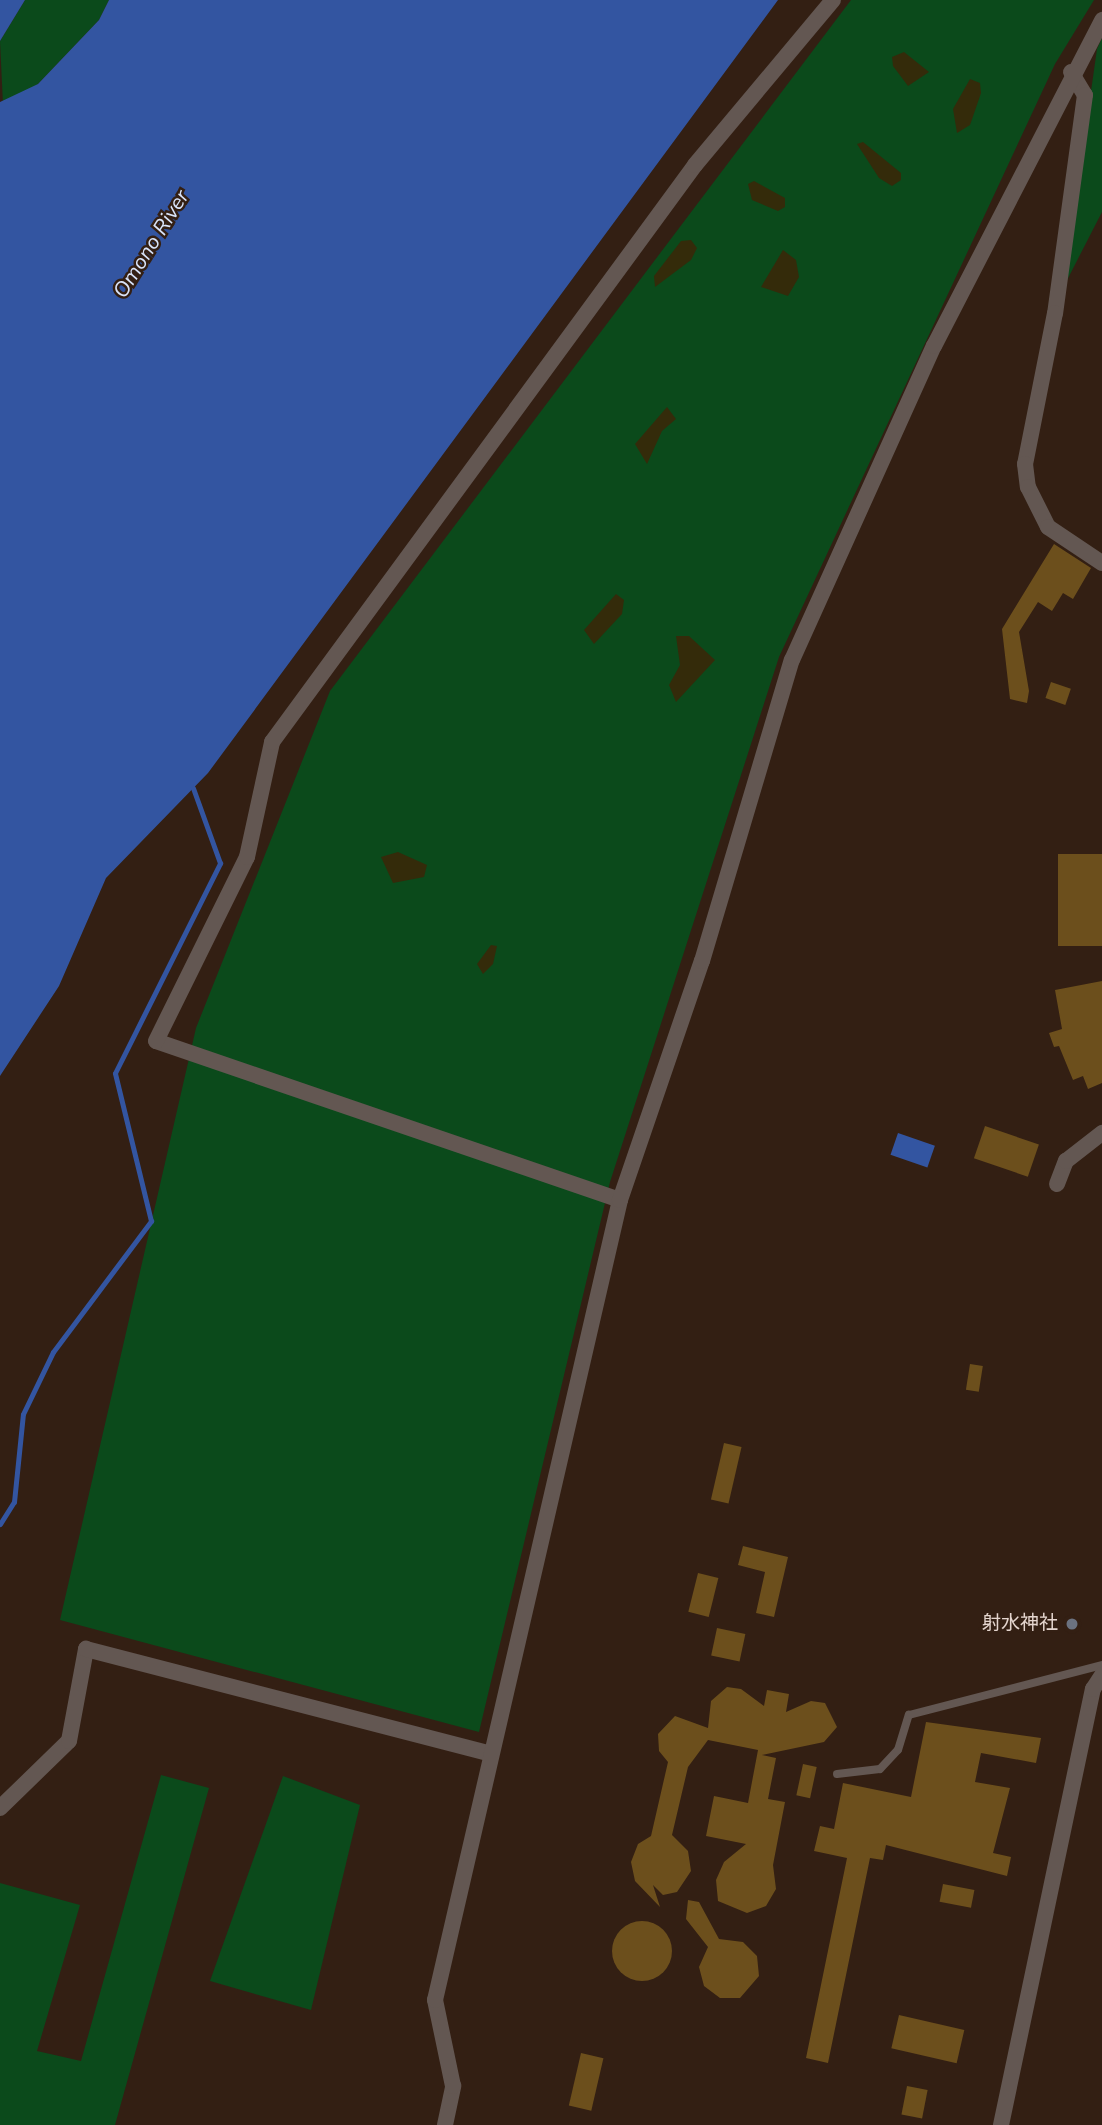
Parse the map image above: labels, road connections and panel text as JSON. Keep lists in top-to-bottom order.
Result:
{
  "water": ["Omono River"],
  "places": ["射水神社"]
}
